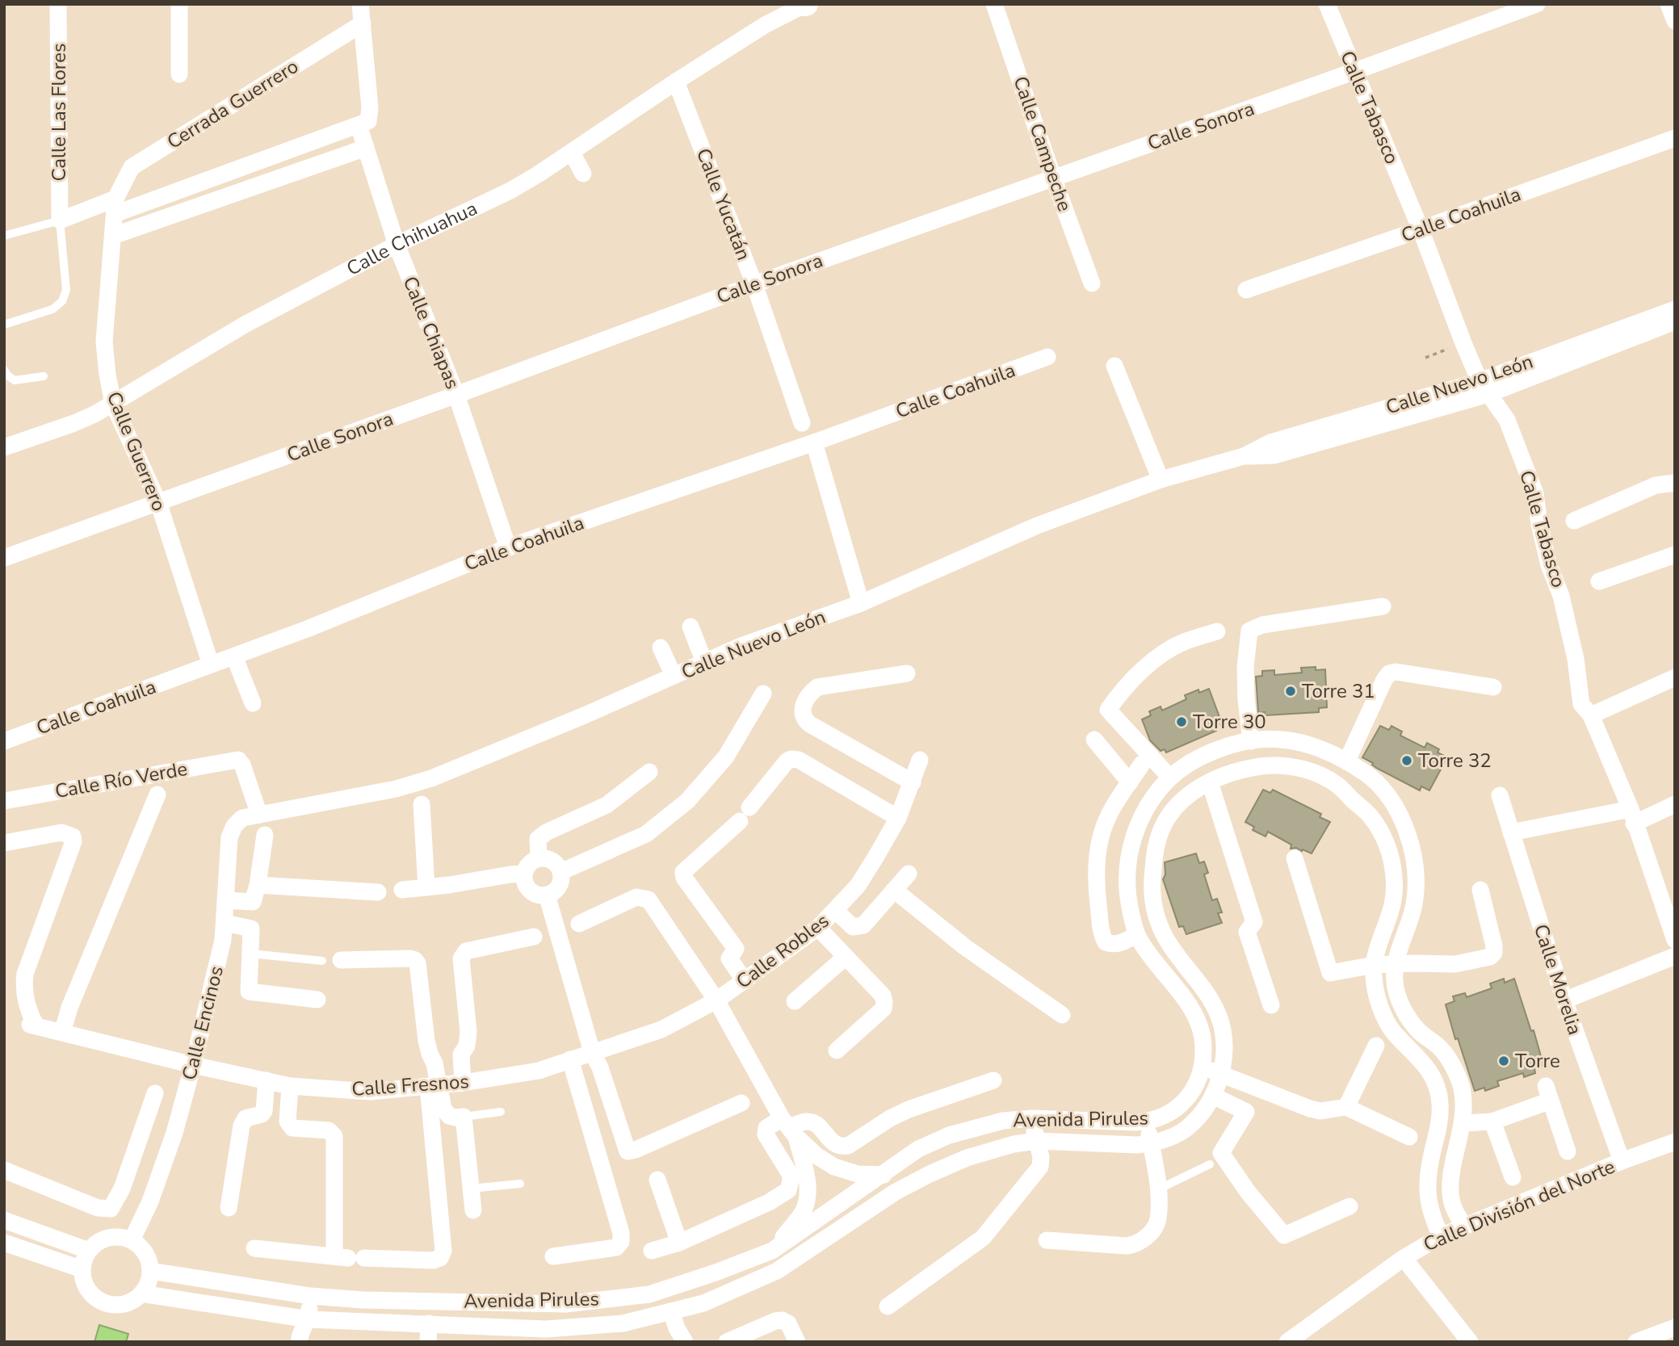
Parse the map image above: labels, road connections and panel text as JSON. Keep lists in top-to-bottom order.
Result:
{
  "streets": {
    "street": [
      "Cerrada Guerrero",
      "Calle Tabasco",
      "Calle Las Flores",
      "Calle Sonora",
      "Calle Campeche",
      "Calle Yucatán",
      "Calle Coahuila",
      "Calle Chihuahua",
      "Calle Chiapas",
      "Calle Nuevo León",
      "Calle Guerrero",
      "Calle Río Verde",
      "Calle Robles",
      "Calle Morelia",
      "Calle Encinos",
      "Calle Fresnos",
      "Avenida Pirules",
      "Calle División del Norte"
    ]
  },
  "crossings": [
    ["Cerrada Guerrero", "Calle Guerrero"],
    ["Calle Tabasco", "Calle Sonora"],
    ["Calle Tabasco", "Calle Coahuila"],
    ["Calle Tabasco", "Calle Nuevo León"],
    ["Calle Sonora", "Calle Campeche"],
    ["Calle Sonora", "Calle Yucatán"],
    ["Calle Sonora", "Calle Chiapas"],
    ["Calle Sonora", "Calle Guerrero"],
    ["Calle Yucatán", "Calle Chihuahua"],
    ["Calle Coahuila", "Calle Chiapas"],
    ["Calle Coahuila", "Calle Guerrero"],
    ["Calle Chihuahua", "Calle Chiapas"],
    ["Calle Chihuahua", "Calle Guerrero"],
    ["Calle Nuevo León", "Calle Río Verde"],
    ["Calle Nuevo León", "Calle Encinos"],
    ["Calle Río Verde", "Calle Encinos"],
    ["Calle Robles", "Calle Fresnos"],
    ["Calle Robles", "Avenida Pirules"],
    ["Calle Morelia", "Calle División del Norte"],
    ["Calle Encinos", "Calle Fresnos"],
    ["Calle Encinos", "Avenida Pirules"],
    ["Avenida Pirules", "Calle División del Norte"]
  ],
  "places": [
    "Torre 31",
    "Torre 30",
    "Torre 32",
    "Torre"
  ]
}
